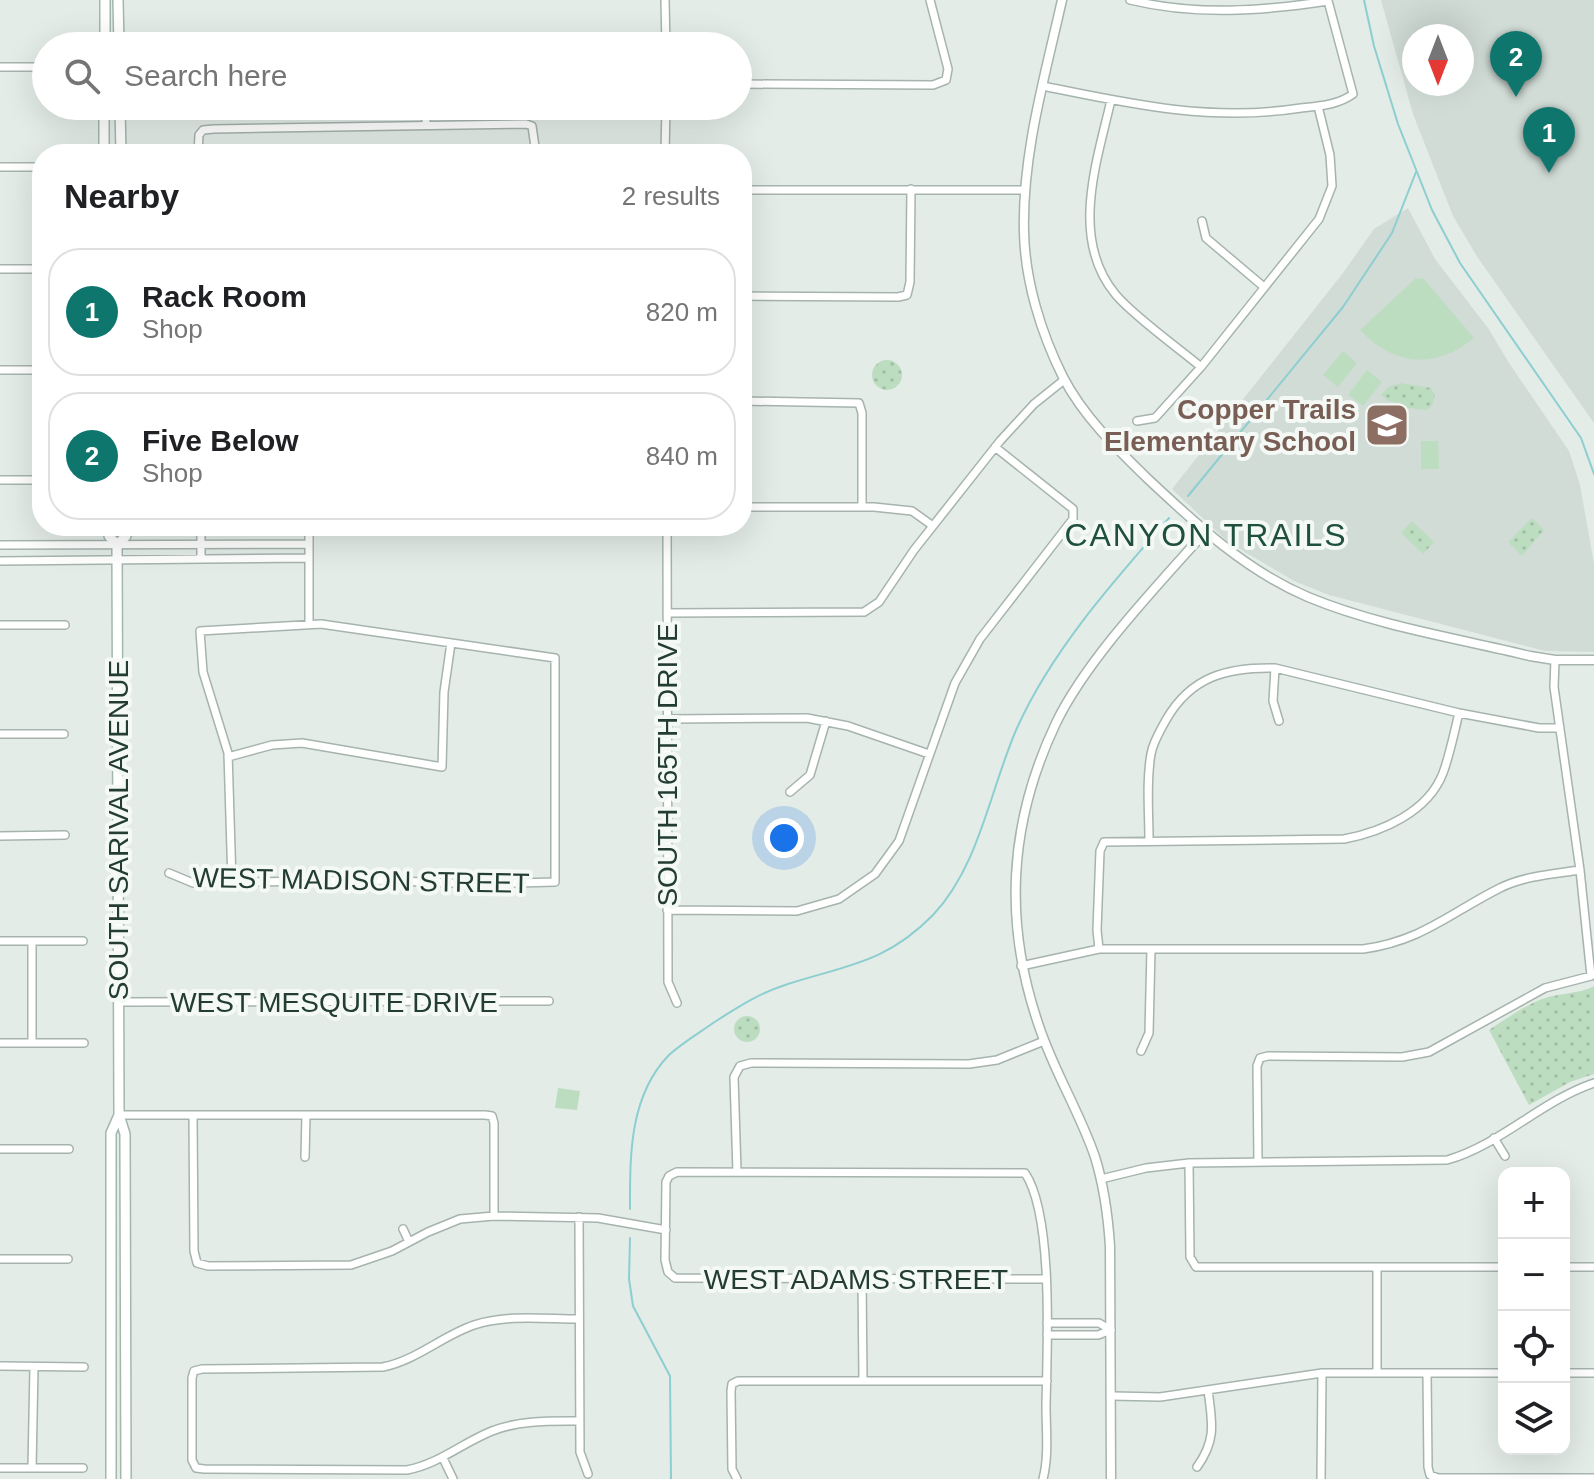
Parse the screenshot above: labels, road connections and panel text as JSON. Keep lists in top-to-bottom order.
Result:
{
  "streets": {
    "main road": ["SOUTH SARIVAL AVENUE"],
    "street": [
      "SOUTH 165TH DRIVE",
      "WEST MADISON STREET",
      "WEST MESQUITE DRIVE",
      "WEST ADAMS STREET"
    ]
  },
  "crossings": [
    ["SOUTH SARIVAL AVENUE", "WEST MESQUITE DRIVE"]
  ],
  "districts": ["CANYON TRAILS"],
  "places": {
    "school or university": ["Copper Trails Elementary School"]
  },
  "north": "bottom",
  "page": {
    "pins": ["2", "1"],
    "search": "Search here",
    "heading": ["Nearby", "2 results"],
    "list": [
      {
        "mark": "1",
        "name": "Rack Room",
        "note": "Shop",
        "value": "820 m"
      },
      {
        "mark": "2",
        "name": "Five Below",
        "note": "Shop",
        "value": "840 m"
      }
    ],
    "map_buttons": ["+", "−"]
  }
}
